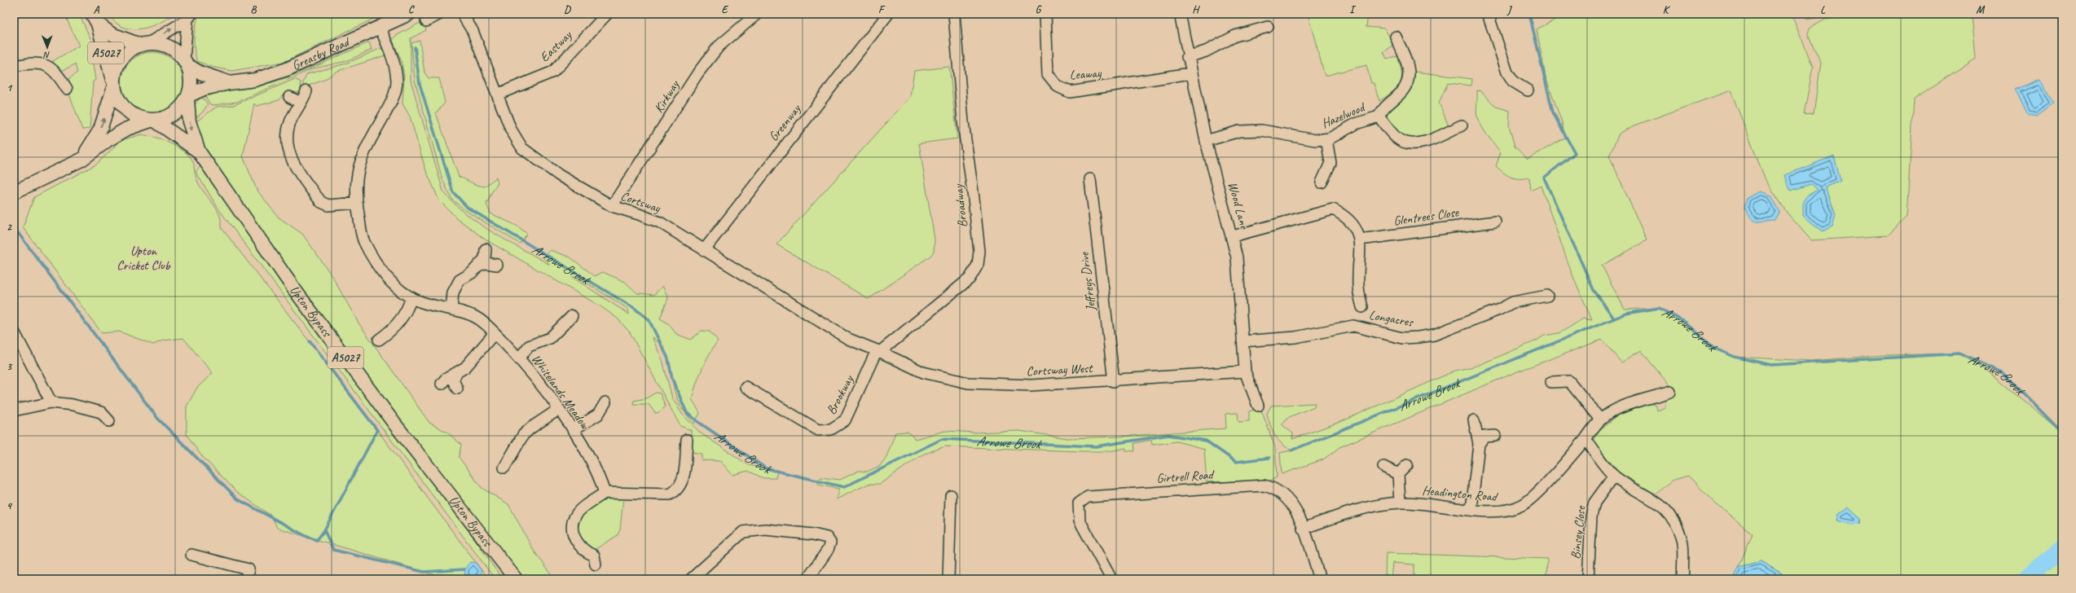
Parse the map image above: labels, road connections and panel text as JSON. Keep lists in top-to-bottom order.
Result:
{
  "streets": {
    "main road": ["A5027", "Greasby Road", "Upton Bypass"],
    "street": [
      "Eastway",
      "Leaway",
      "Kirkway",
      "Hazelwood",
      "Greenway",
      "Cortsway",
      "Wood Lane",
      "Broadway",
      "Glentrees Close",
      "Jeffreys Drive",
      "Longacres",
      "Cortsway West",
      "Whitelands Meadow",
      "Brookway",
      "Girtrell Road",
      "Headington Road",
      "Binsey Close"
    ]
  },
  "crossings": [
    ["Eastway", "Cortsway"],
    ["A5027", "Greasby Road"],
    ["A5027", "Upton Bypass"],
    ["Greasby Road", "Upton Bypass"],
    ["Greasby Road", "Whitelands Meadow"],
    ["Leaway", "Wood Lane"],
    ["Kirkway", "Cortsway"],
    ["Hazelwood", "Wood Lane"],
    ["Greenway", "Cortsway"],
    ["Cortsway", "Broadway"],
    ["Cortsway", "Cortsway West"],
    ["Cortsway", "Brookway"],
    ["Wood Lane", "Longacres"],
    ["Wood Lane", "Cortsway West"],
    ["Broadway", "Cortsway West"],
    ["Broadway", "Brookway"],
    ["Jeffreys Drive", "Cortsway West"],
    ["Cortsway West", "Brookway"],
    ["Girtrell Road", "Headington Road"]
  ],
  "water": ["Arrowe Brook"],
  "parks": ["Upton Cricket Club"],
  "north": "bottom",
  "grid": {
    "columns": [
      "A",
      "B",
      "C",
      "D",
      "E",
      "F",
      "G",
      "H",
      "I",
      "J",
      "K",
      "L",
      "M"
    ],
    "rows": [
      "1",
      "2",
      "3",
      "4"
    ]
  }
}
